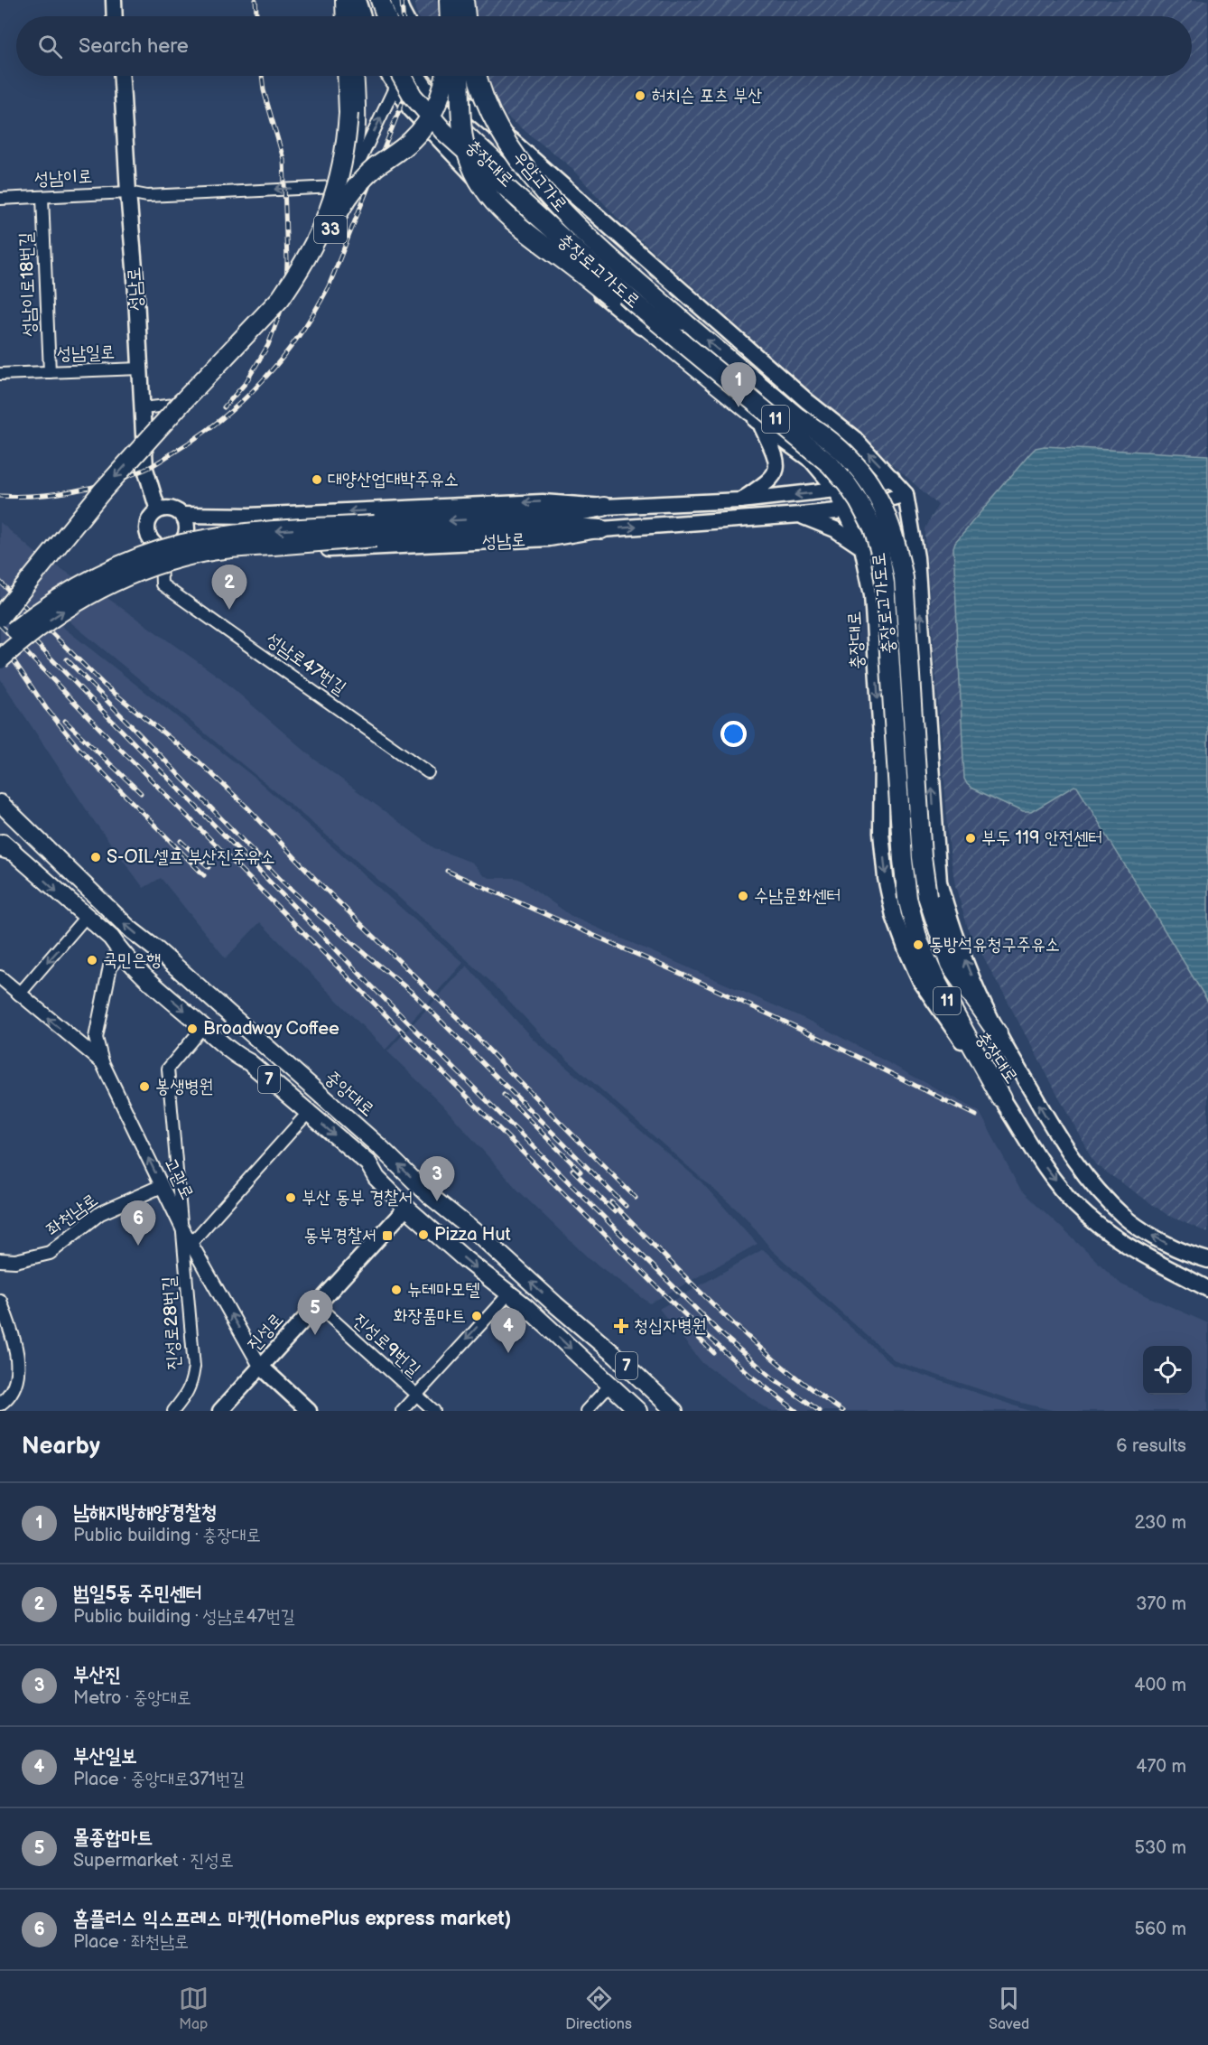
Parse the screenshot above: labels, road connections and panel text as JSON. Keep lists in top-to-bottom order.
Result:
{
  "streets": {
    "highway": [
      "우암고가로",
      "33",
      "충장로고가도로",
      "성남로",
      "11"
    ],
    "main road": [
      "충장대로",
      "7",
      "중앙대로",
      "고관로",
      "진성로"
    ],
    "street": [
      "성남이로",
      "성남이로18번길",
      "성남일로",
      "성남로47번길",
      "좌천남로",
      "진성로28번길",
      "진성로9번길"
    ]
  },
  "crossings": [
    ["충장대로", "충장로고가도로"],
    ["충장대로", "성남로"],
    ["성남이로", "성남이로18번길"],
    ["성남이로", "성남로"],
    ["우암고가로", "충장로고가도로"],
    ["성남이로18번길", "성남일로"],
    ["성남로", "성남일로"],
    ["성남로", "성남로47번길"],
    ["7", "진성로28번길"],
    ["7", "진성로"],
    ["고관로", "좌천남로"],
    ["고관로", "진성로28번길"],
    ["고관로", "진성로"],
    ["진성로", "진성로9번길"]
  ],
  "one_way": ["성남이로", "고관로"],
  "places": {
    "other": [
      "허치슨 포츠 부산",
      "대양산업대박주유소",
      "부두 119 안전센터",
      "S-OIL셀프 부산진주유소",
      "수남문화센터",
      "동방석유청구주유소",
      "국민은행",
      "Broadway Coffee",
      "봉생병원",
      "부산 동부 경찰서",
      "Pizza Hut",
      "뉴테마모텔",
      "화장품마트"
    ],
    "transit": ["동부경찰서"],
    "health": ["청십자병원"]
  },
  "page": {
    "search": "Search here",
    "pins": [
      "1",
      "2",
      "3",
      "6",
      "5",
      "4"
    ],
    "heading": ["Nearby", "6 results"],
    "list": [
      {
        "mark": "1",
        "name": "남해지방해양경찰청",
        "note": "Public building · 충장대로",
        "value": "230 m"
      },
      {
        "mark": "2",
        "name": "범일5동 주민센터",
        "note": "Public building · 성남로47번길",
        "value": "370 m"
      },
      {
        "mark": "3",
        "name": "부산진",
        "note": "Metro · 중앙대로",
        "value": "400 m"
      },
      {
        "mark": "4",
        "name": "부산일보",
        "note": "Place · 중앙대로371번길",
        "value": "470 m"
      },
      {
        "mark": "5",
        "name": "몰종합마트",
        "note": "Supermarket · 진성로",
        "value": "530 m"
      },
      {
        "mark": "6",
        "name": "홈플러스 익스프레스 마켓(HomePlus express market)",
        "note": "Place · 좌천남로",
        "value": "560 m"
      }
    ],
    "nav": ["Map", "Directions", "Saved"]
  }
}
